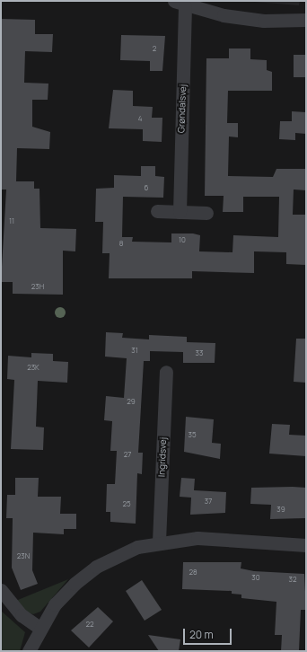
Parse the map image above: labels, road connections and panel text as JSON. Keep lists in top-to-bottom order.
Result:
{
  "streets": {
    "street": ["Grøndalsvej", "Ingridsvej"]
  },
  "house_numbers": [
    "2",
    "4",
    "6",
    "11",
    "10",
    "8",
    "23H",
    "31",
    "33",
    "23K",
    "29",
    "35",
    "27",
    "37",
    "25",
    "39",
    "23N",
    "28",
    "30",
    "32",
    "22"
  ],
  "scale_bar": "20 m"
}
